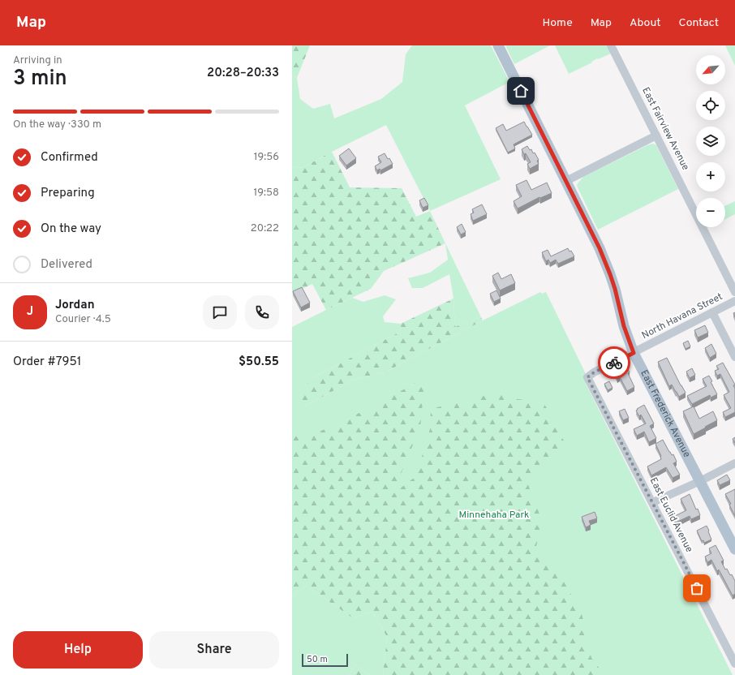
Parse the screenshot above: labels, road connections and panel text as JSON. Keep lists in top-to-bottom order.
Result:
{
  "streets": {
    "main road": ["East Frederick Avenue"],
    "street": ["East Fairview Avenue", "North Havana Street", "East Euclid Avenue"]
  },
  "crossings": [
    ["North Havana Street", "East Frederick Avenue"],
    ["North Havana Street", "East Euclid Avenue"]
  ],
  "parks": ["Minnehaha Park"],
  "scale_bar": "50 m",
  "north": "bottom left",
  "page": {
    "header": "Map",
    "nav": [
      "Home",
      "Map",
      "About",
      "Contact"
    ],
    "heading": ["3 min", "Arriving in", "20:28–20:33"],
    "panel": [
      "Jordan",
      "Courier · 4.5",
      "Order #7951",
      "$50.55"
    ],
    "map_buttons": ["+", "−"],
    "bar": "On the way · 330 m",
    "list": [
      ["Confirmed", "19:56"],
      ["Preparing", "19:58"],
      ["On the way", "20:22"],
      "Delivered"
    ],
    "round": "J",
    "buttons": ["Help", "Share"],
    "scale": "50 m"
  }
}
